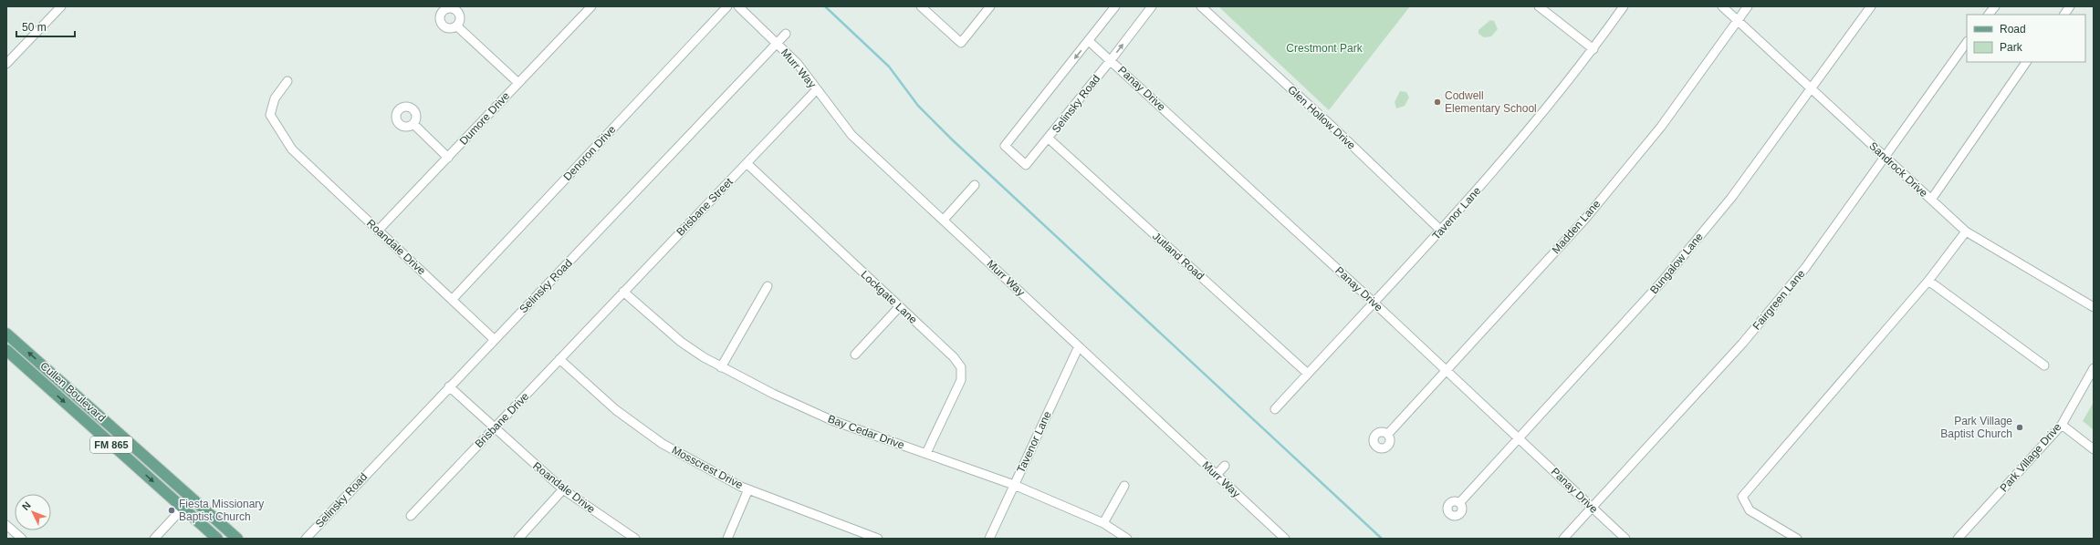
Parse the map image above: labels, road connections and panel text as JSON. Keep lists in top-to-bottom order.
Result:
{
  "streets": {
    "main road": ["Cullen Boulevard", "FM 865"],
    "street": [
      "Murr Way",
      "Panay Drive",
      "Selinsky Road",
      "Glen Hollow Drive",
      "Dumore Drive",
      "Denoron Drive",
      "Sandrock Drive",
      "Brisbane Street",
      "Tavenor Lane",
      "Madden Lane",
      "Roandale Drive",
      "Jutland Road",
      "Bungalow Lane",
      "Lockgate Lane",
      "Fairgreen Lane",
      "Brisbane Drive",
      "Bay Cedar Drive",
      "Park Village Drive",
      "Mosscrest Drive"
    ]
  },
  "crossings": [
    ["Murr Way", "Selinsky Road"],
    ["Murr Way", "Brisbane Street"],
    ["Murr Way", "Tavenor Lane"],
    ["Panay Drive", "Selinsky Road"],
    ["Panay Drive", "Tavenor Lane"],
    ["Panay Drive", "Madden Lane"],
    ["Panay Drive", "Bungalow Lane"],
    ["Panay Drive", "Fairgreen Lane"],
    ["Selinsky Road", "Roandale Drive"],
    ["Selinsky Road", "Jutland Road"],
    ["Glen Hollow Drive", "Tavenor Lane"],
    ["Dumore Drive", "Roandale Drive"],
    ["Denoron Drive", "Roandale Drive"],
    ["Sandrock Drive", "Madden Lane"],
    ["Sandrock Drive", "Bungalow Lane"],
    ["Sandrock Drive", "Fairgreen Lane"],
    ["Brisbane Street", "Lockgate Lane"],
    ["Brisbane Street", "Brisbane Drive"],
    ["Brisbane Street", "Bay Cedar Drive"],
    ["Tavenor Lane", "Jutland Road"],
    ["Tavenor Lane", "Bay Cedar Drive"],
    ["Roandale Drive", "Brisbane Drive"],
    ["Lockgate Lane", "Bay Cedar Drive"],
    ["Brisbane Drive", "Mosscrest Drive"]
  ],
  "parks": ["Crestmont Park"],
  "places": ["Codwell Elementary School", "Park Village Baptist Church", "Fiesta Missionary Baptist Church"],
  "legend": ["Road", "Park"],
  "scale_bar": "50 m",
  "north": "top left"
}
